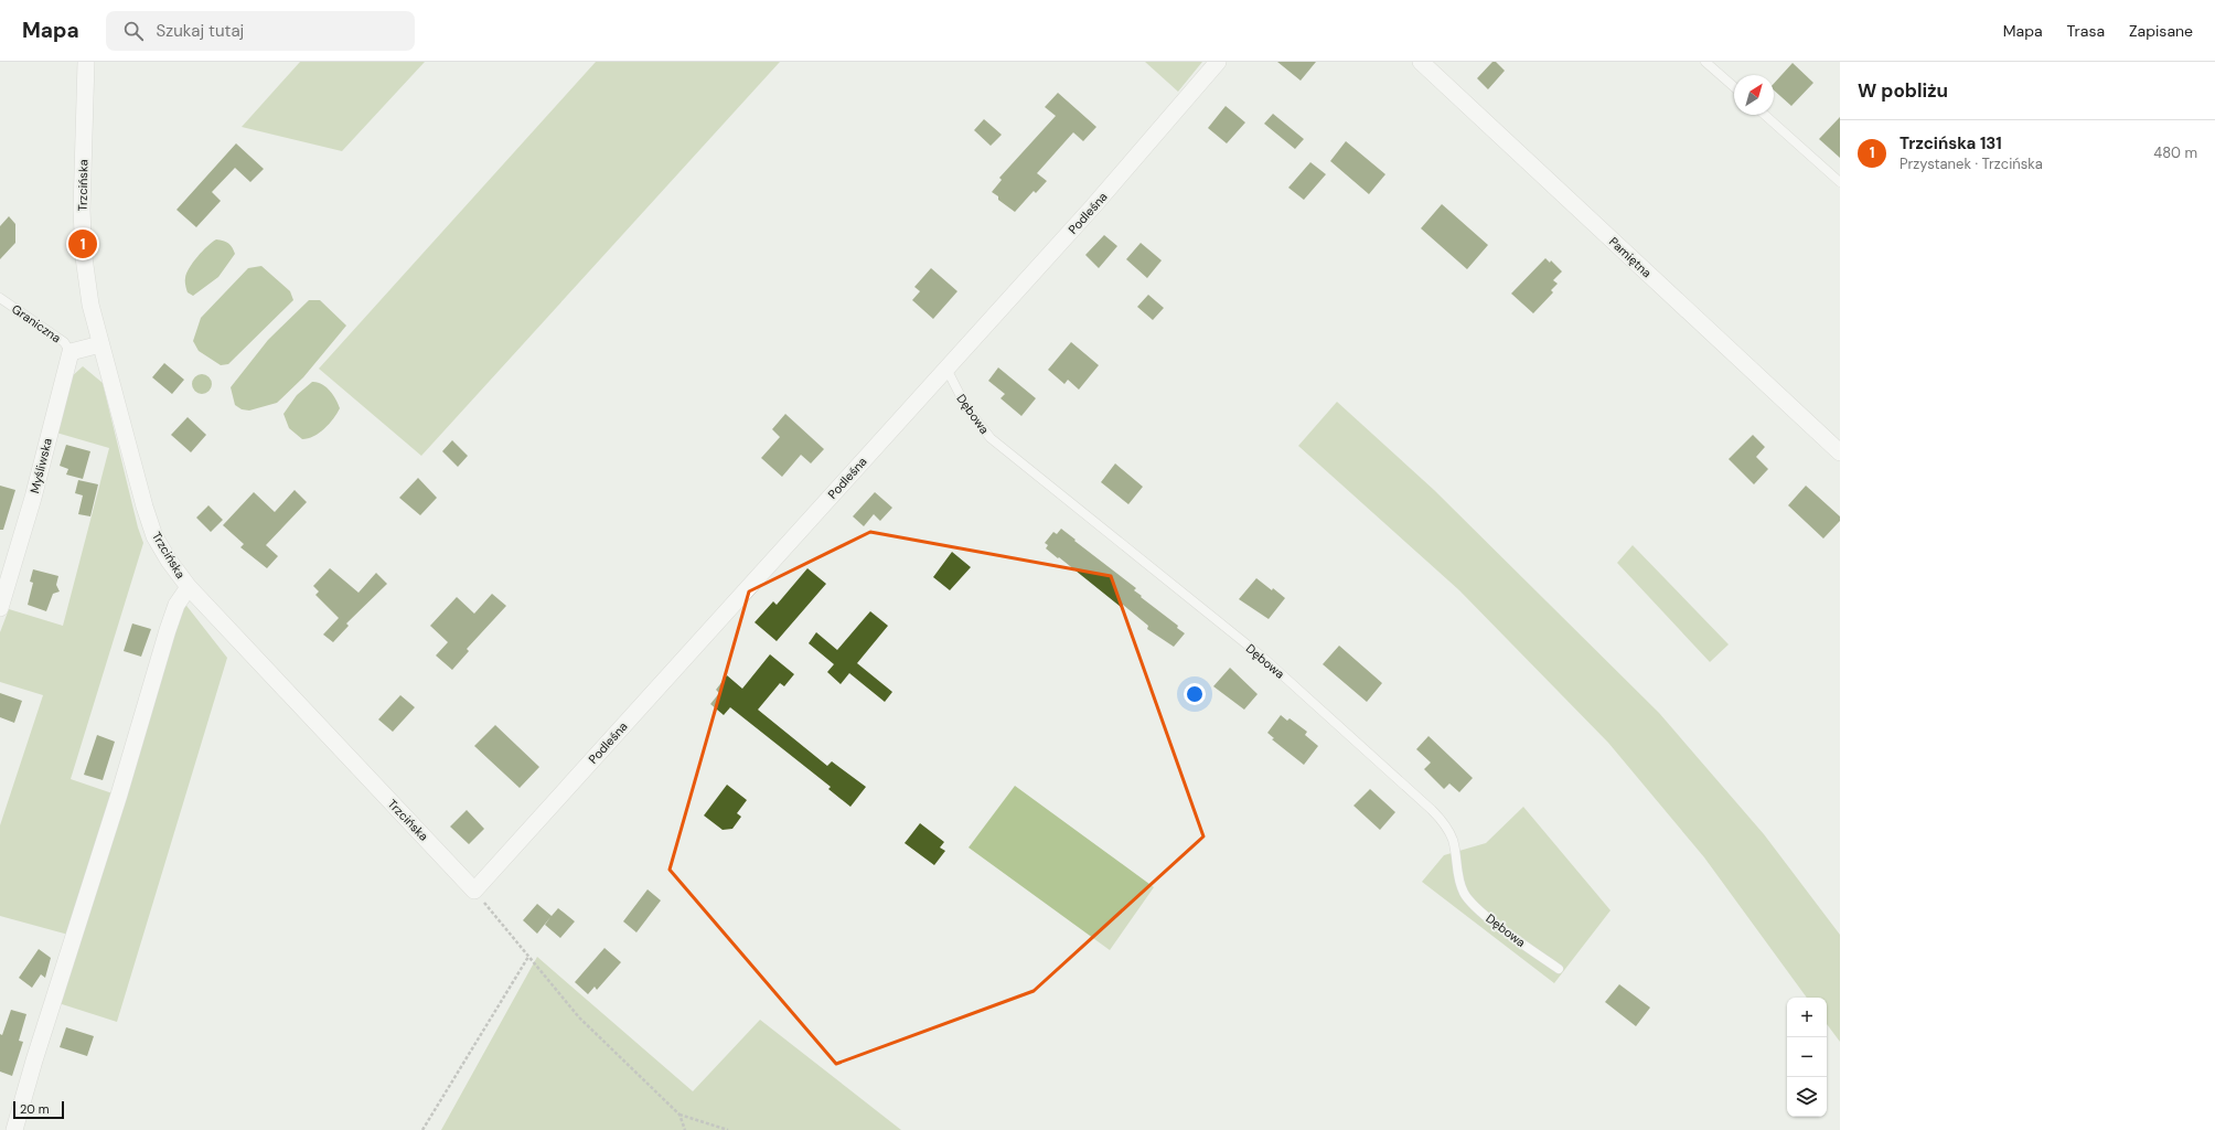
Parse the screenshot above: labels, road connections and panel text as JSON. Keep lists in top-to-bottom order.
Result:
{
  "streets": {
    "street": [
      "Trzcińska",
      "Podleśna",
      "Pamiętna",
      "Myśliwska"
    ],
    "lane": ["Graniczna", "Dębowa"]
  },
  "crossings": [
    ["Trzcińska", "Podleśna"],
    ["Podleśna", "Dębowa"],
    ["Graniczna", "Myśliwska"]
  ],
  "scale_bar": "20 m",
  "north": "top right",
  "page": {
    "header": "Mapa",
    "search": "Szukaj tutaj",
    "nav": ["Mapa", "Trasa", "Zapisane"],
    "heading": "W pobliżu",
    "list": [
      {
        "mark": "1",
        "name": "Trzcińska 131",
        "note": "Przystanek · Trzcińska",
        "value": "480 m"
      }
    ],
    "pins": "1",
    "map_buttons": ["+", "−"],
    "scale": "20 m"
  }
}
